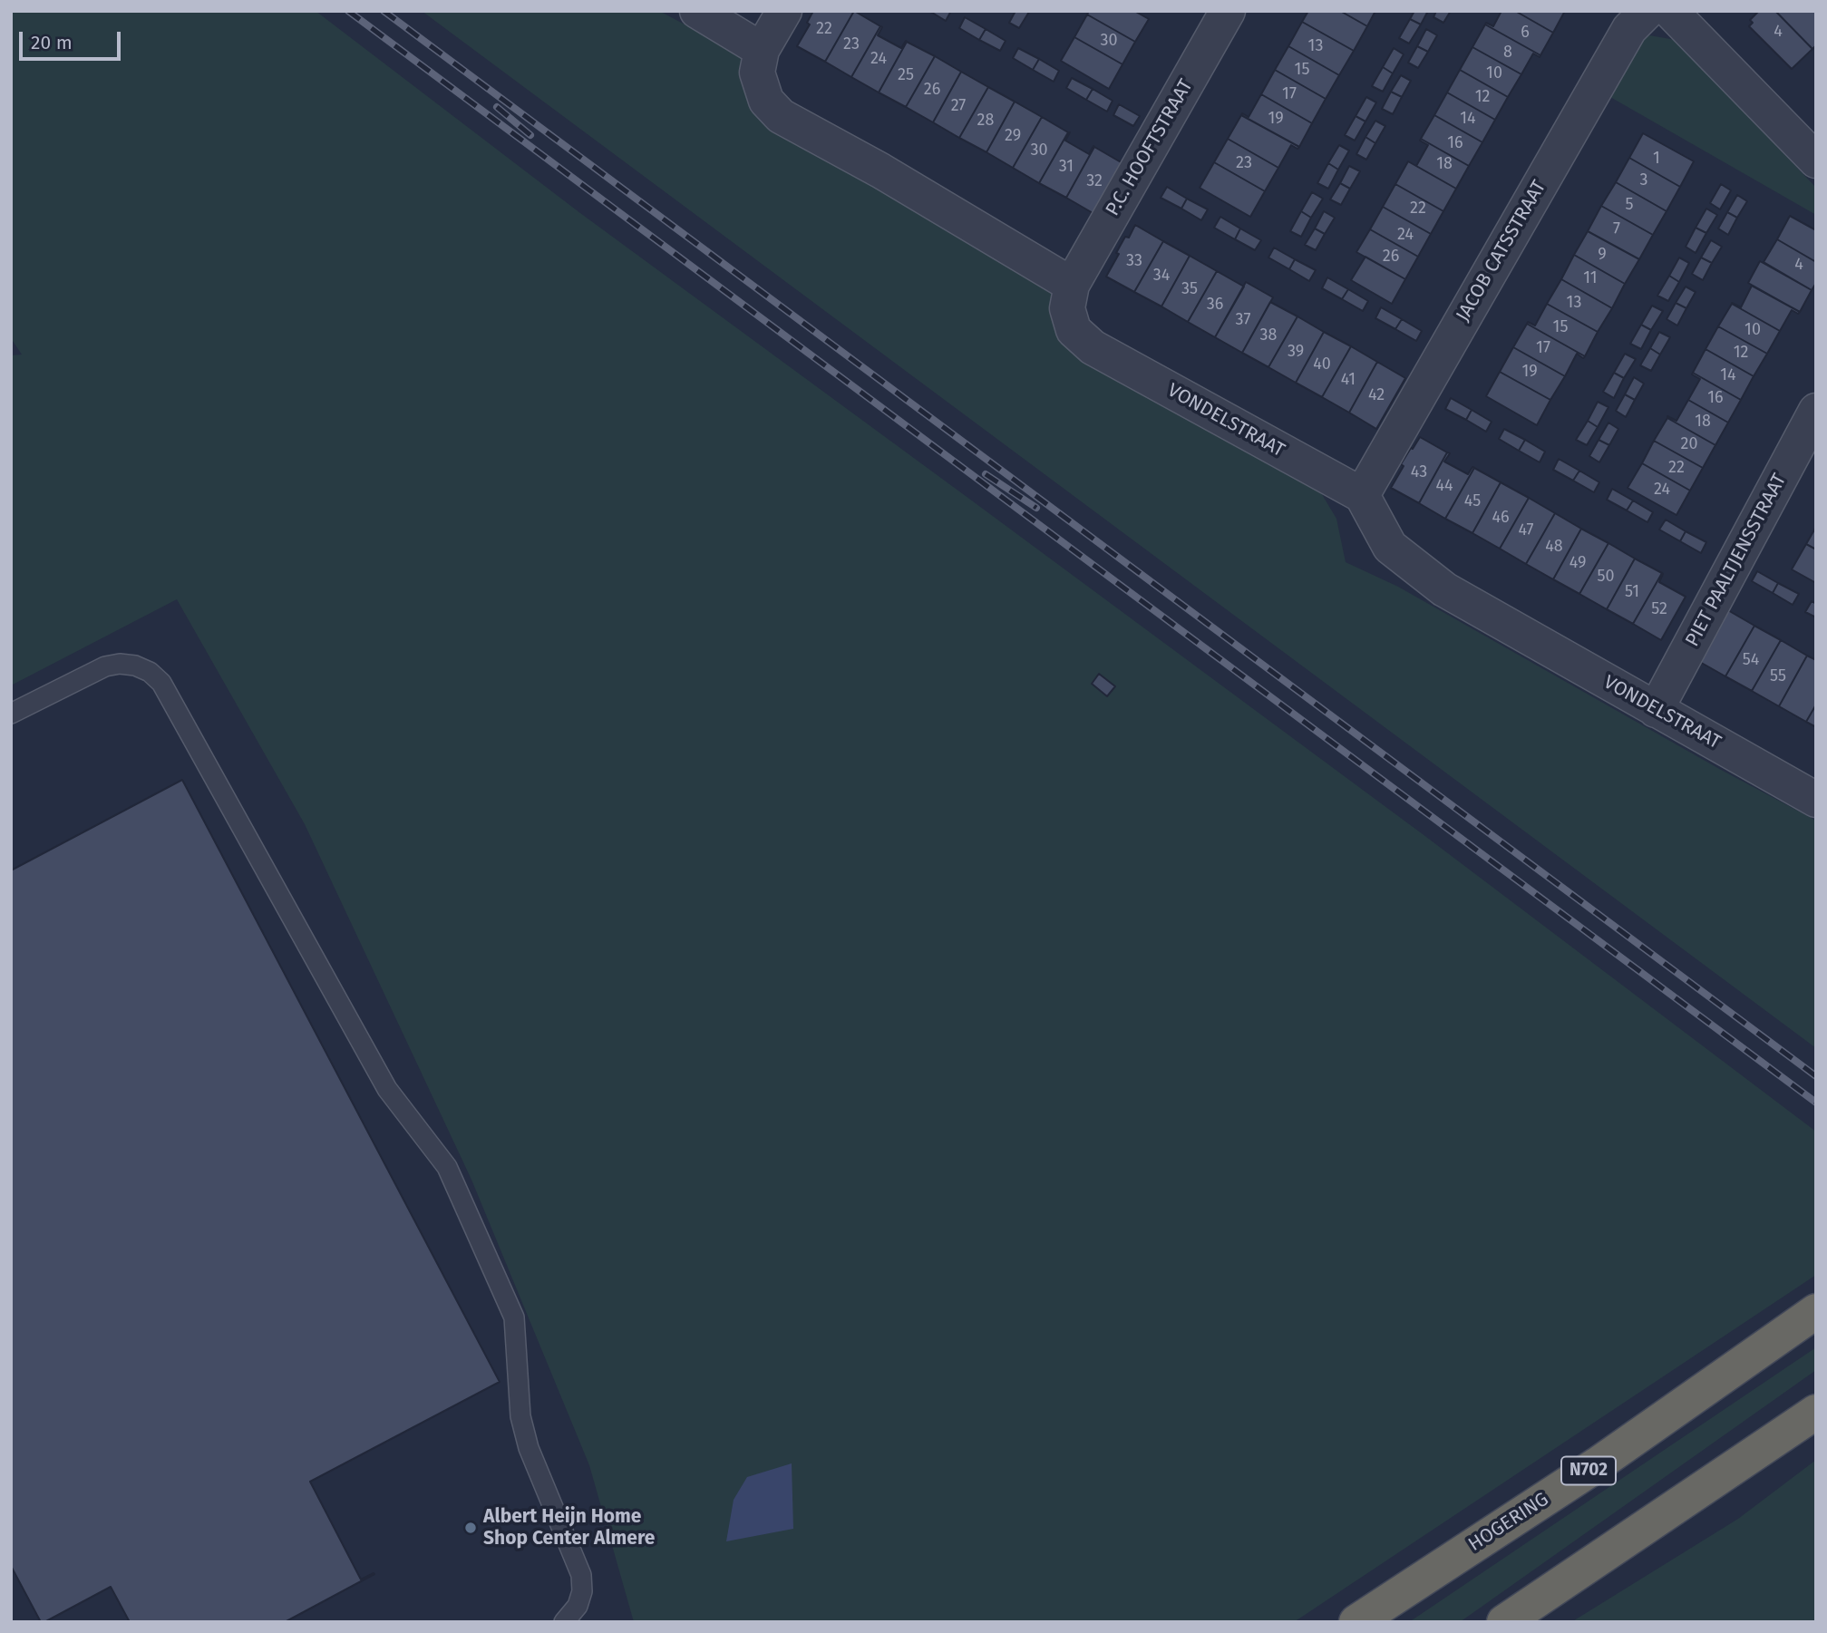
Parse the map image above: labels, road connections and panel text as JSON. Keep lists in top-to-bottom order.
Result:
{
  "streets": {
    "highway": ["N702", "HOGERING"],
    "street": [
      "P.C. HOOFTSTRAAT",
      "JACOB CATSSTRAAT",
      "VONDELSTRAAT",
      "PIET PAALTJENSSTRAAT"
    ]
  },
  "crossings": [
    ["P.C. HOOFTSTRAAT", "VONDELSTRAAT"],
    ["JACOB CATSSTRAAT", "VONDELSTRAAT"],
    ["VONDELSTRAAT", "PIET PAALTJENSSTRAAT"]
  ],
  "places": ["Albert Heijn Home Shop Center Almere"],
  "house_numbers": [
    "22",
    "4",
    "6",
    "30",
    "23",
    "13",
    "8",
    "24",
    "15",
    "10",
    "25",
    "26",
    "17",
    "12",
    "27",
    "19",
    "14",
    "28",
    "29",
    "16",
    "30",
    "1",
    "23",
    "18",
    "31",
    "3",
    "32",
    "5",
    "22",
    "7",
    "24",
    "9",
    "26",
    "33",
    "4",
    "34",
    "11",
    "35",
    "13",
    "36",
    "37",
    "15",
    "10",
    "38",
    "17",
    "39",
    "12",
    "40",
    "19",
    "14",
    "41",
    "42",
    "16",
    "18",
    "20",
    "22",
    "43",
    "44",
    "24",
    "45",
    "46",
    "47",
    "48",
    "49",
    "50",
    "51",
    "52",
    "54",
    "55"
  ],
  "scale_bar": "20 m"
}
